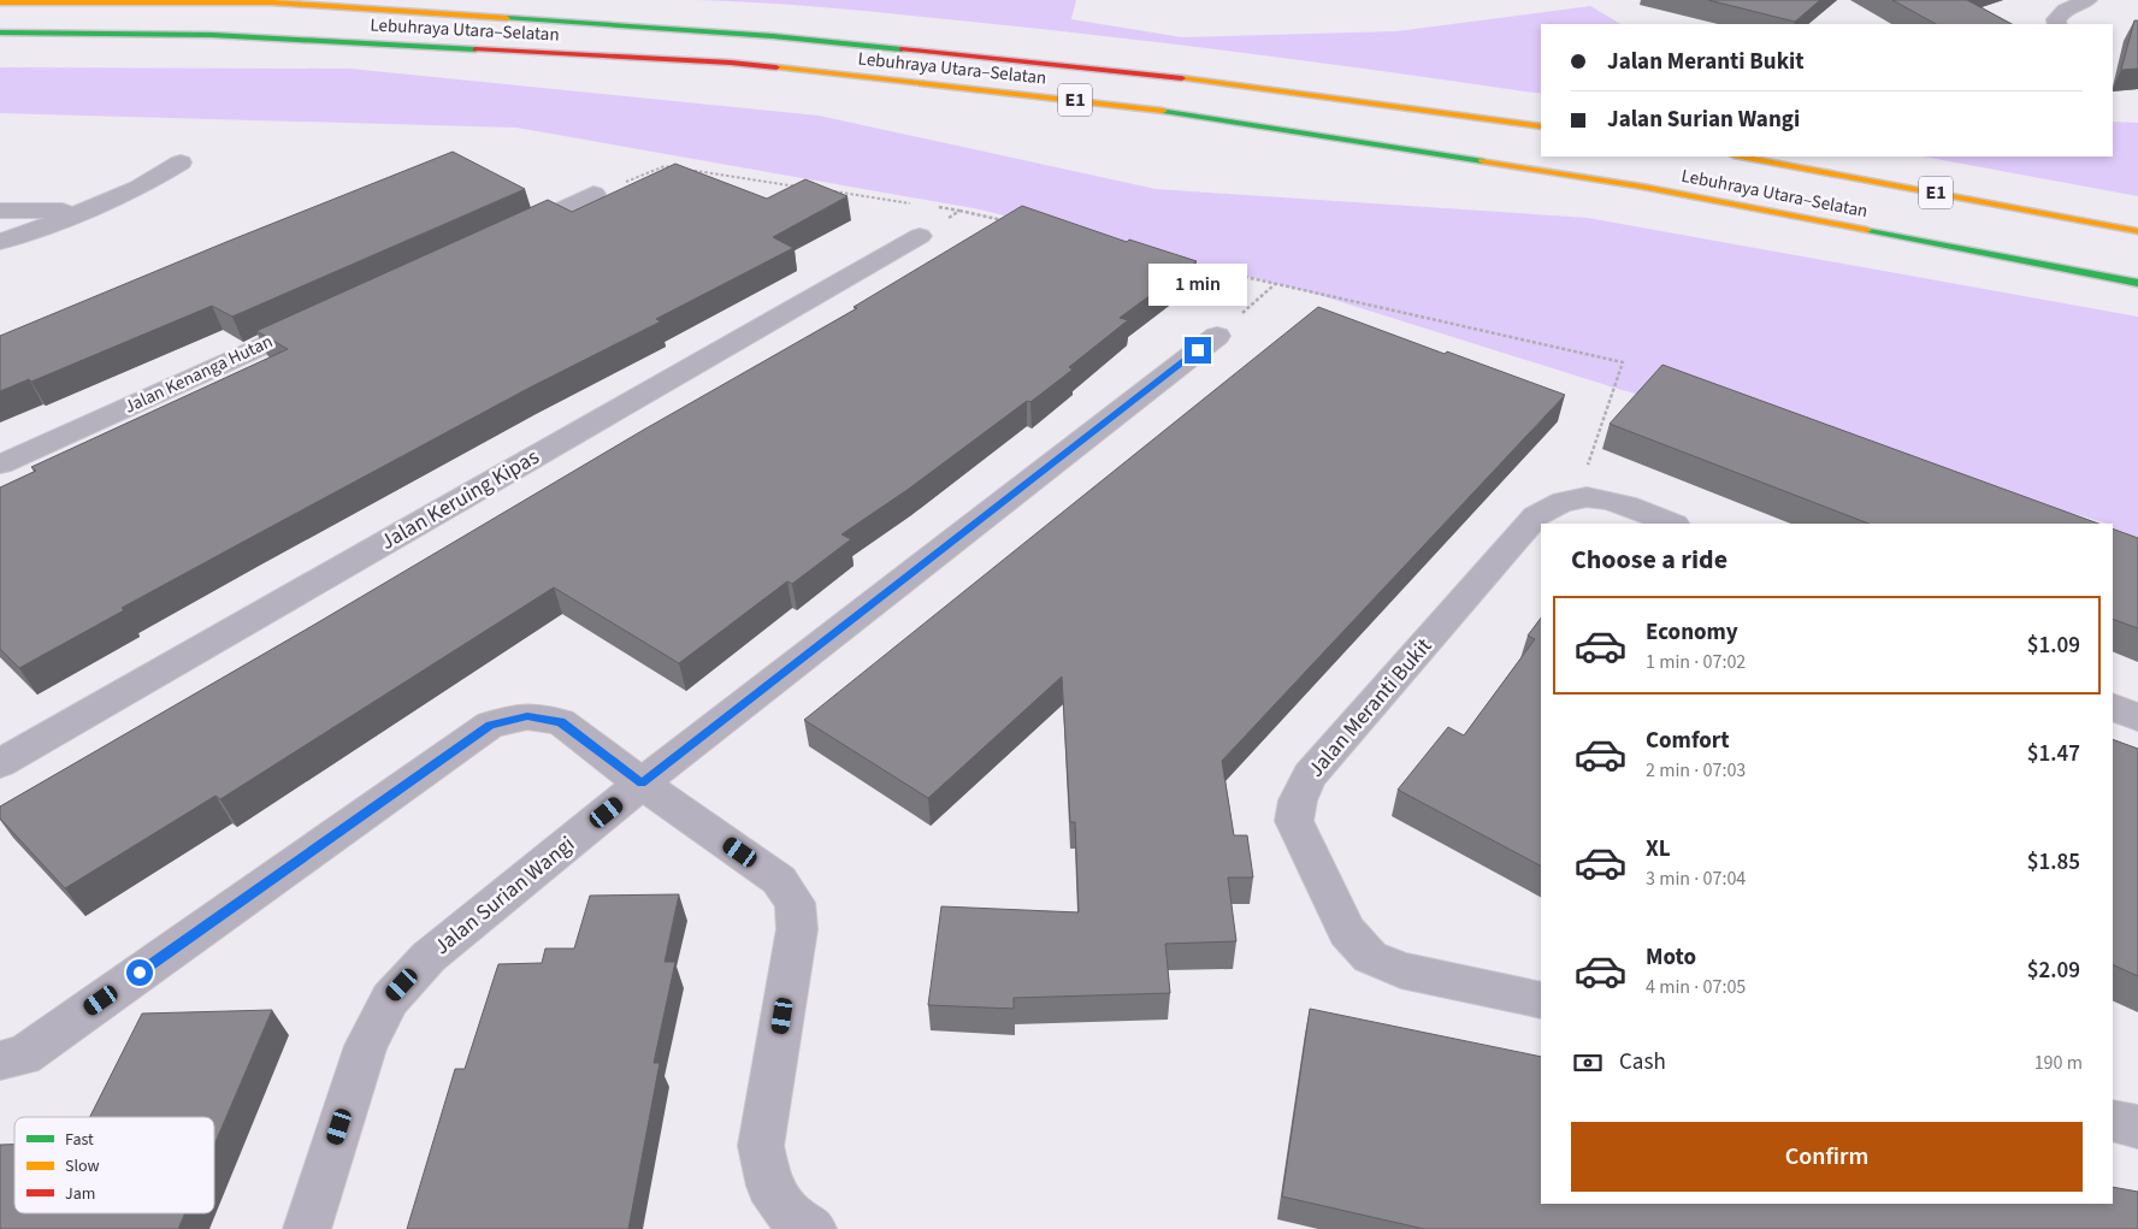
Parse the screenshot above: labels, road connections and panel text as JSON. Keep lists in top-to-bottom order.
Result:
{
  "streets": {
    "highway": ["Lebuhraya Utara–Selatan", "E1"],
    "street": [
      "Jalan Kenanga Hutan",
      "Jalan Keruing Kipas",
      "Jalan Meranti Bukit",
      "Jalan Surian Wangi"
    ]
  },
  "legend": ["Fast", "Slow", "Jam"],
  "page": {
    "banner": ["Jalan Meranti Bukit", "Jalan Surian Wangi"],
    "bubble": "1 min",
    "heading": "Choose a ride",
    "list": [
      {
        "name": "Economy",
        "note": "1 min · 07:02",
        "value": "$1.09"
      },
      {
        "name": "Comfort",
        "note": "2 min · 07:03",
        "value": "$1.47"
      },
      {
        "name": "XL",
        "note": "3 min · 07:04",
        "value": "$1.85"
      },
      {
        "name": "Moto",
        "note": "4 min · 07:05",
        "value": "$2.09"
      }
    ],
    "pay": ["Cash", "190 m"],
    "buttons": "Confirm"
  }
}
